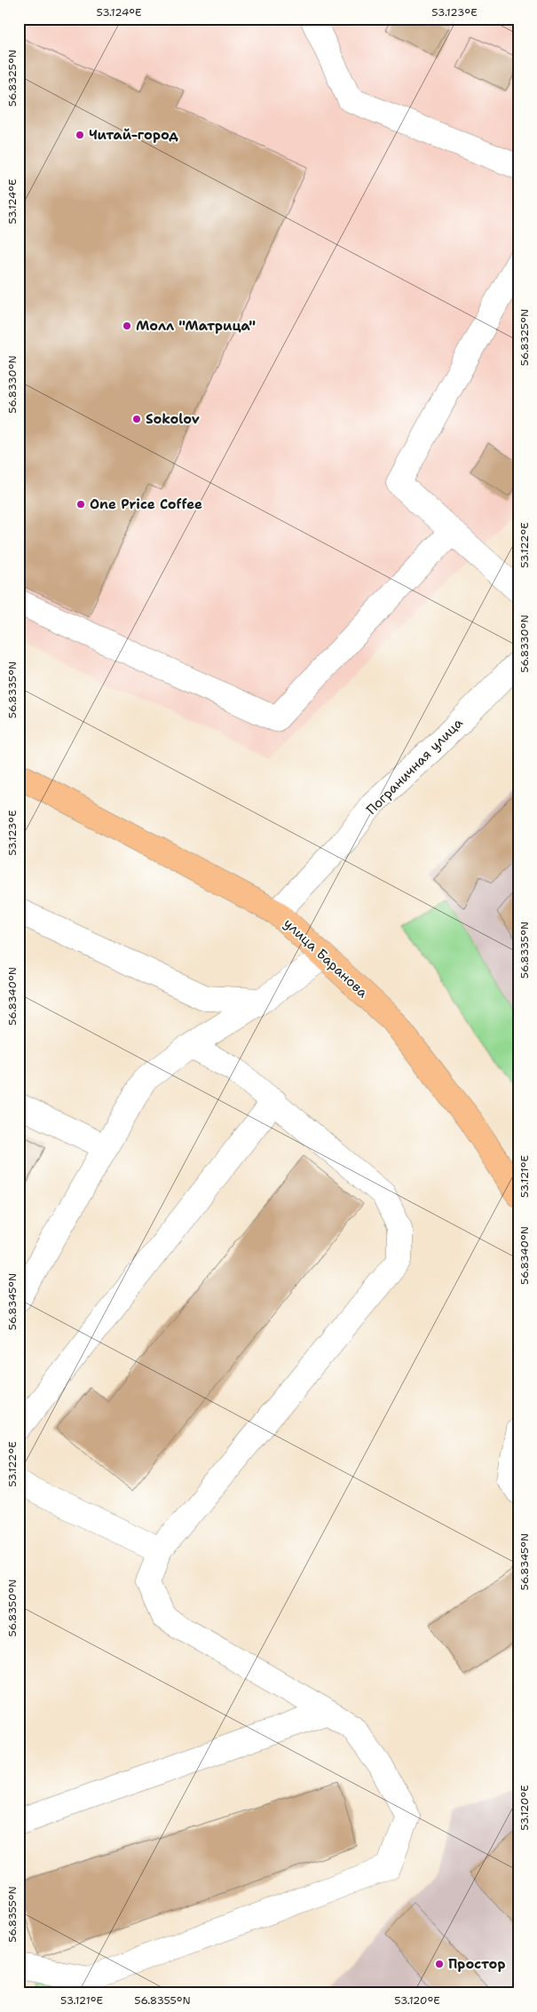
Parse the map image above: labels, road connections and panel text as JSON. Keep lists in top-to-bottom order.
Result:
{
  "streets": {
    "main road": ["улица Баранова"],
    "street": ["Пограничная улица"]
  },
  "crossings": [
    ["Пограничная улица", "улица Баранова"]
  ],
  "places": [
    "Читай-город",
    "Молл \"Матрица\"",
    "Sokolov",
    "One Price Coffee",
    "Простор"
  ],
  "coordinates": [
    "53.124°E",
    "53.123°E",
    "56.8325°N",
    "56.8330°N",
    "53.122°E",
    "56.8335°N",
    "56.8340°N",
    "53.121°E",
    "56.8345°N",
    "56.8350°N",
    "53.120°E",
    "56.8355°N"
  ]
}
